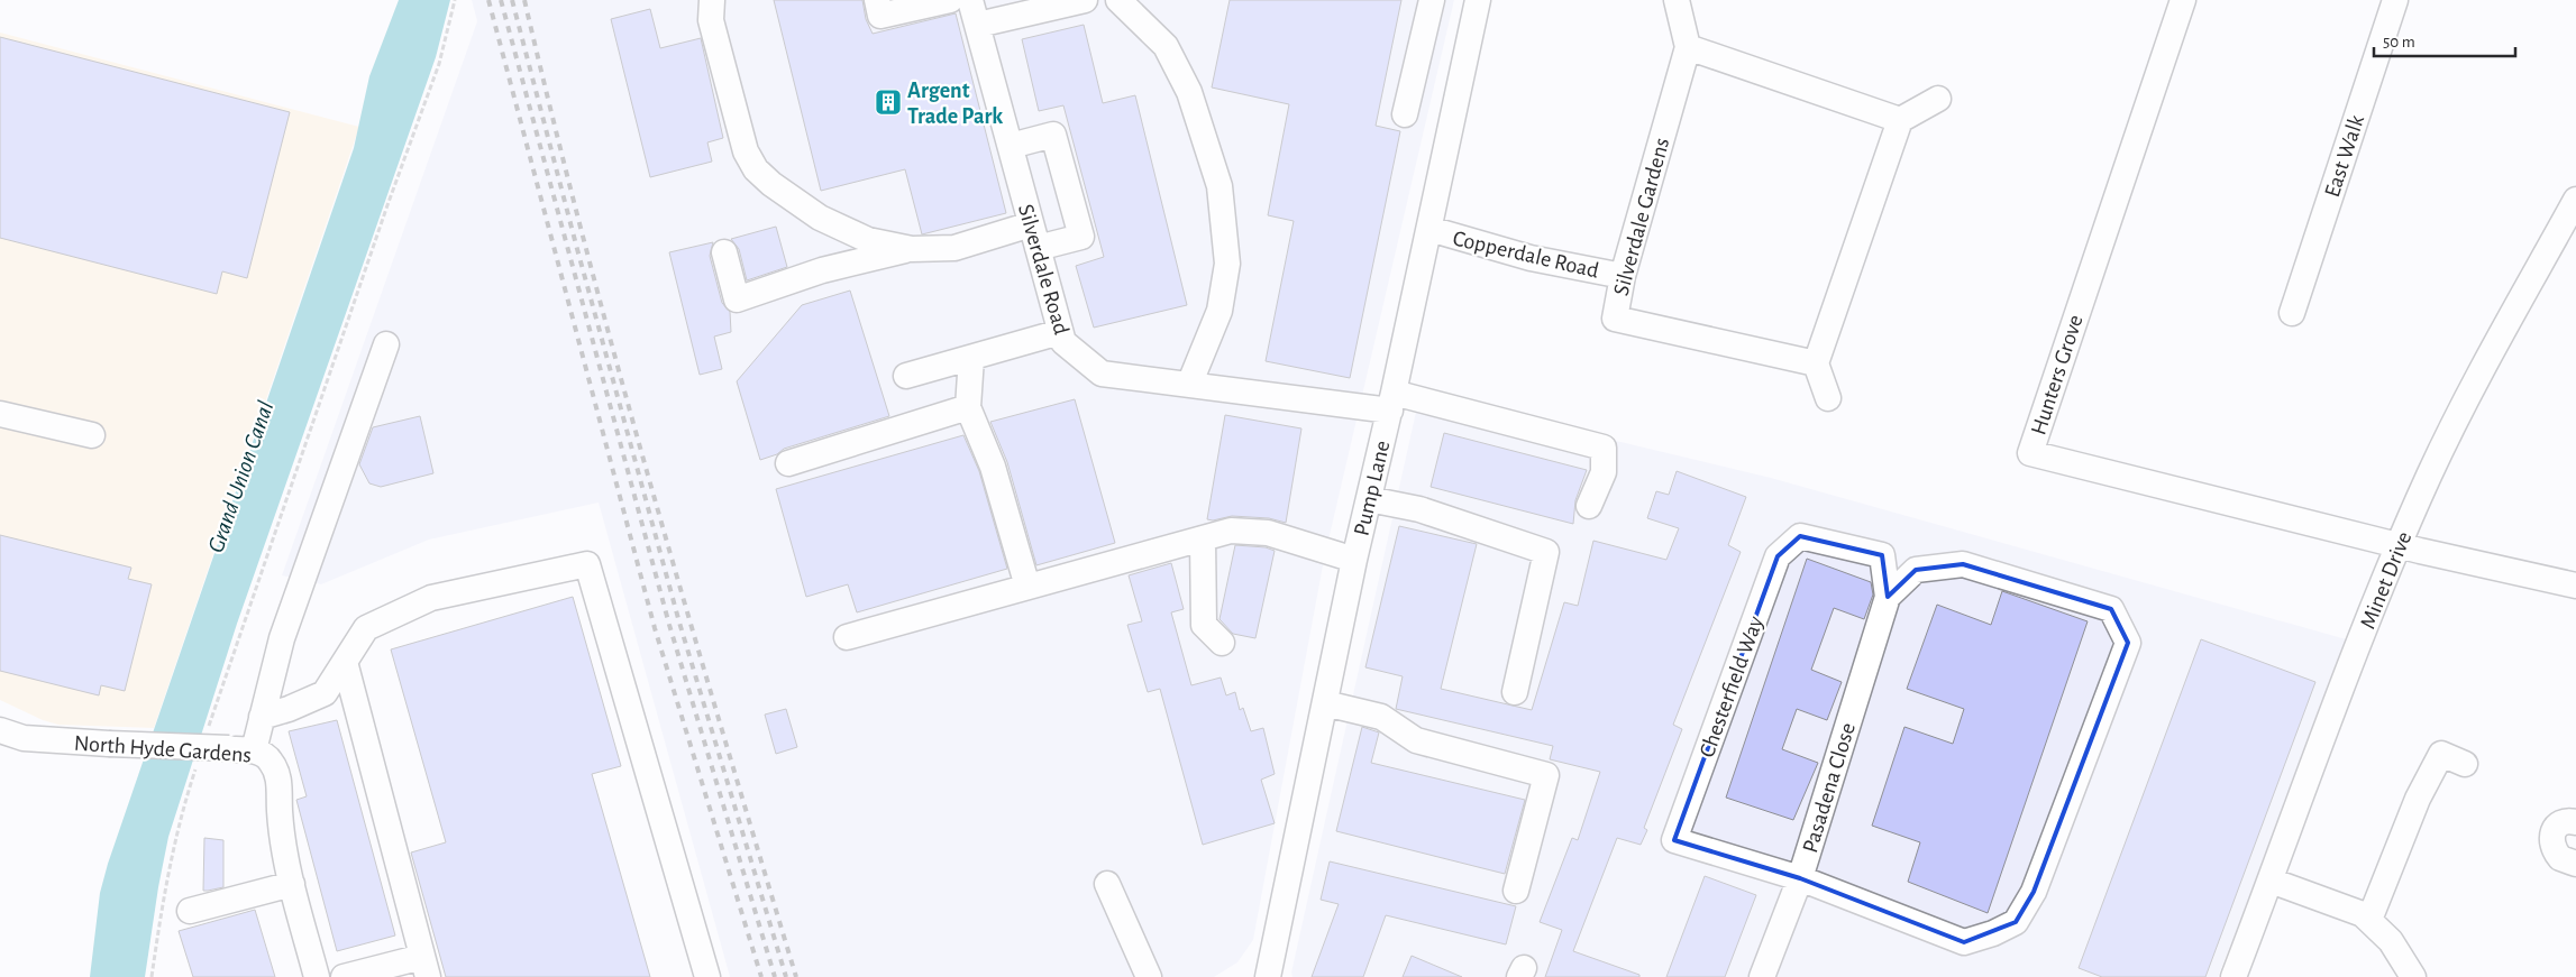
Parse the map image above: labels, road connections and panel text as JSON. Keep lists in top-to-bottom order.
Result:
{
  "streets": {
    "street": [
      "East Walk",
      "Silverdale Gardens",
      "Copperdale Road",
      "Silverdale Road",
      "Hunters Grove",
      "Pump Lane",
      "Minet Drive",
      "Chesterfield Way",
      "North Hyde Gardens",
      "Pasadena Close"
    ]
  },
  "crossings": [
    ["Silverdale Gardens", "Copperdale Road"],
    ["Copperdale Road", "Pump Lane"],
    ["Silverdale Road", "Pump Lane"],
    ["Hunters Grove", "Minet Drive"],
    ["Chesterfield Way", "Pasadena Close"]
  ],
  "water": ["Grand Union Canal"],
  "places": {
    "building": ["Argent Trade Park"]
  },
  "scale_bar": "50 m"
}
